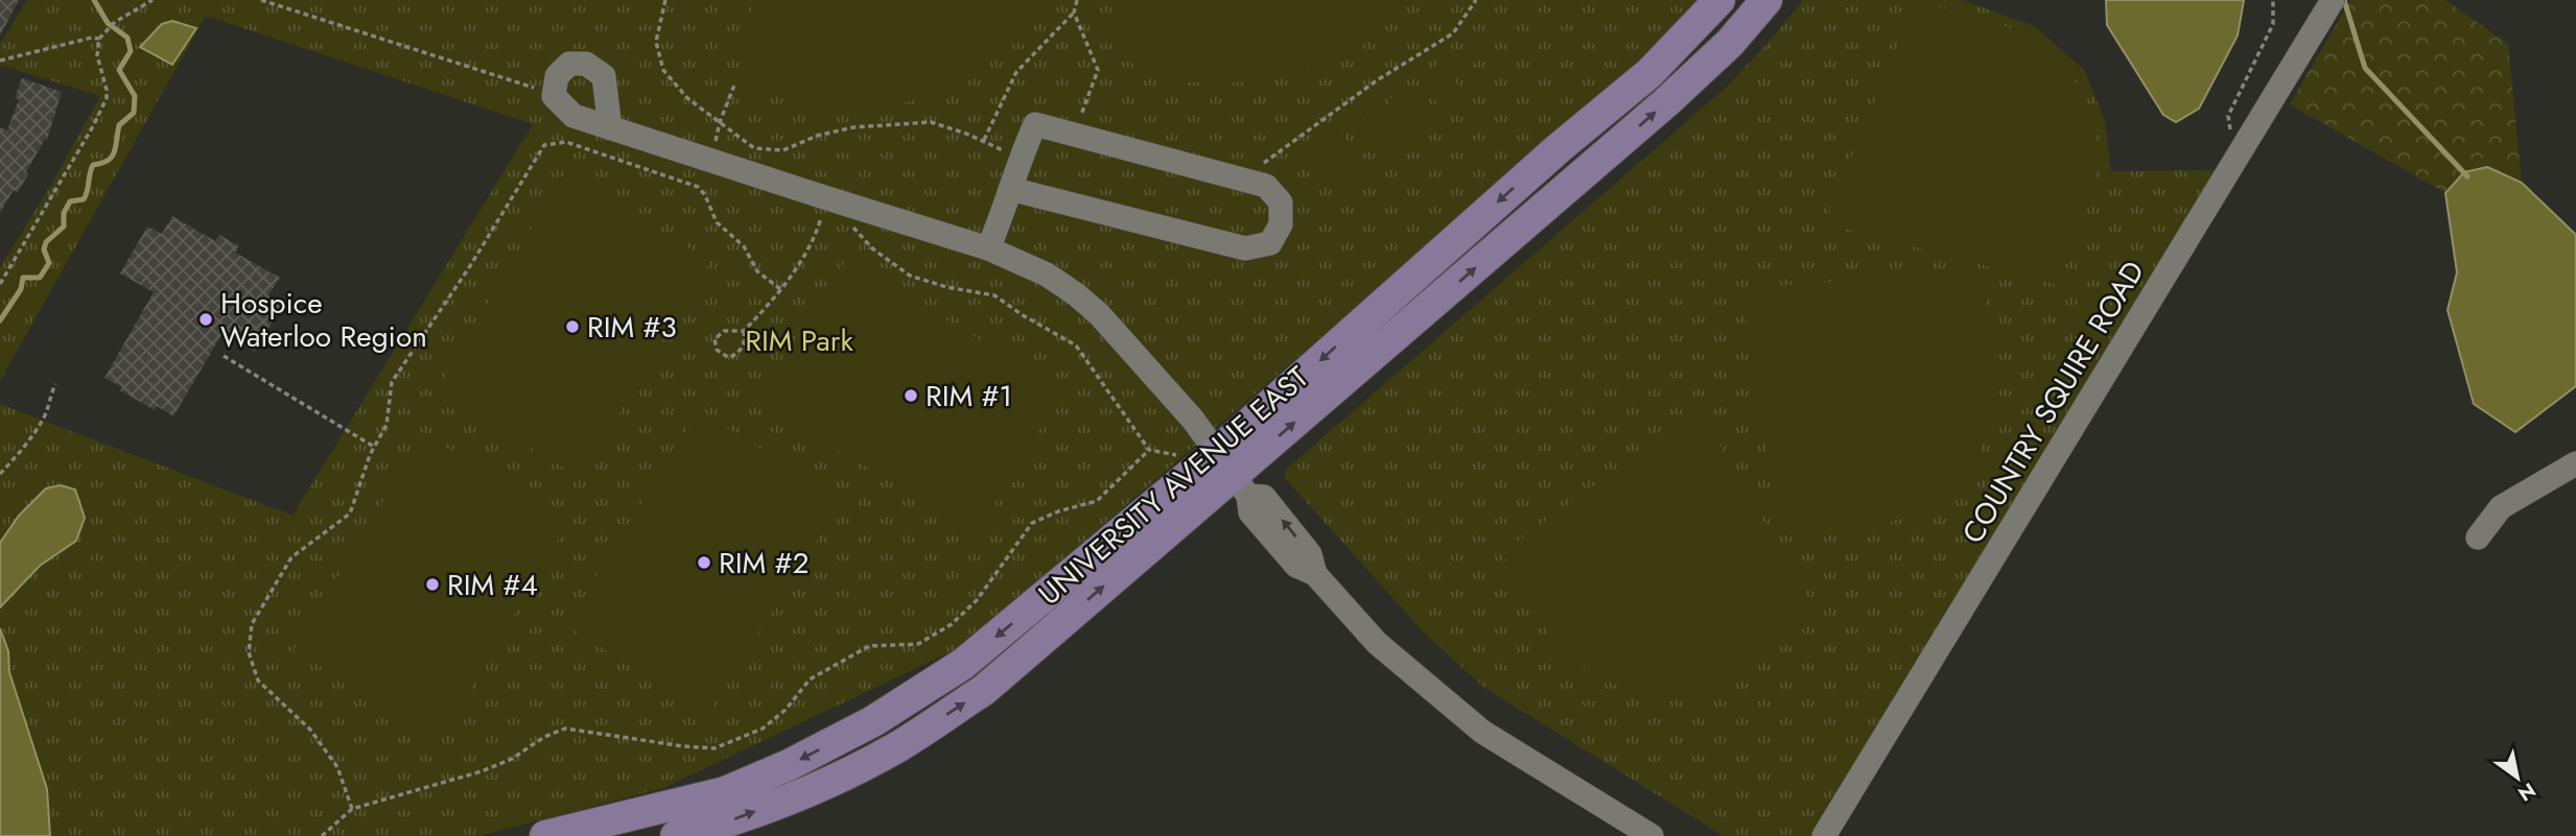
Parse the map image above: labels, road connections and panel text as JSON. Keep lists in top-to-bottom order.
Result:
{
  "streets": {
    "main road": ["UNIVERSITY AVENUE EAST"],
    "street": ["COUNTRY SQUIRE ROAD"]
  },
  "parks": ["RIM Park"],
  "places": [
    "Hospice Waterloo Region",
    "RIM #3",
    "RIM #1",
    "RIM #2",
    "RIM #4"
  ],
  "north": "bottom right"
}
